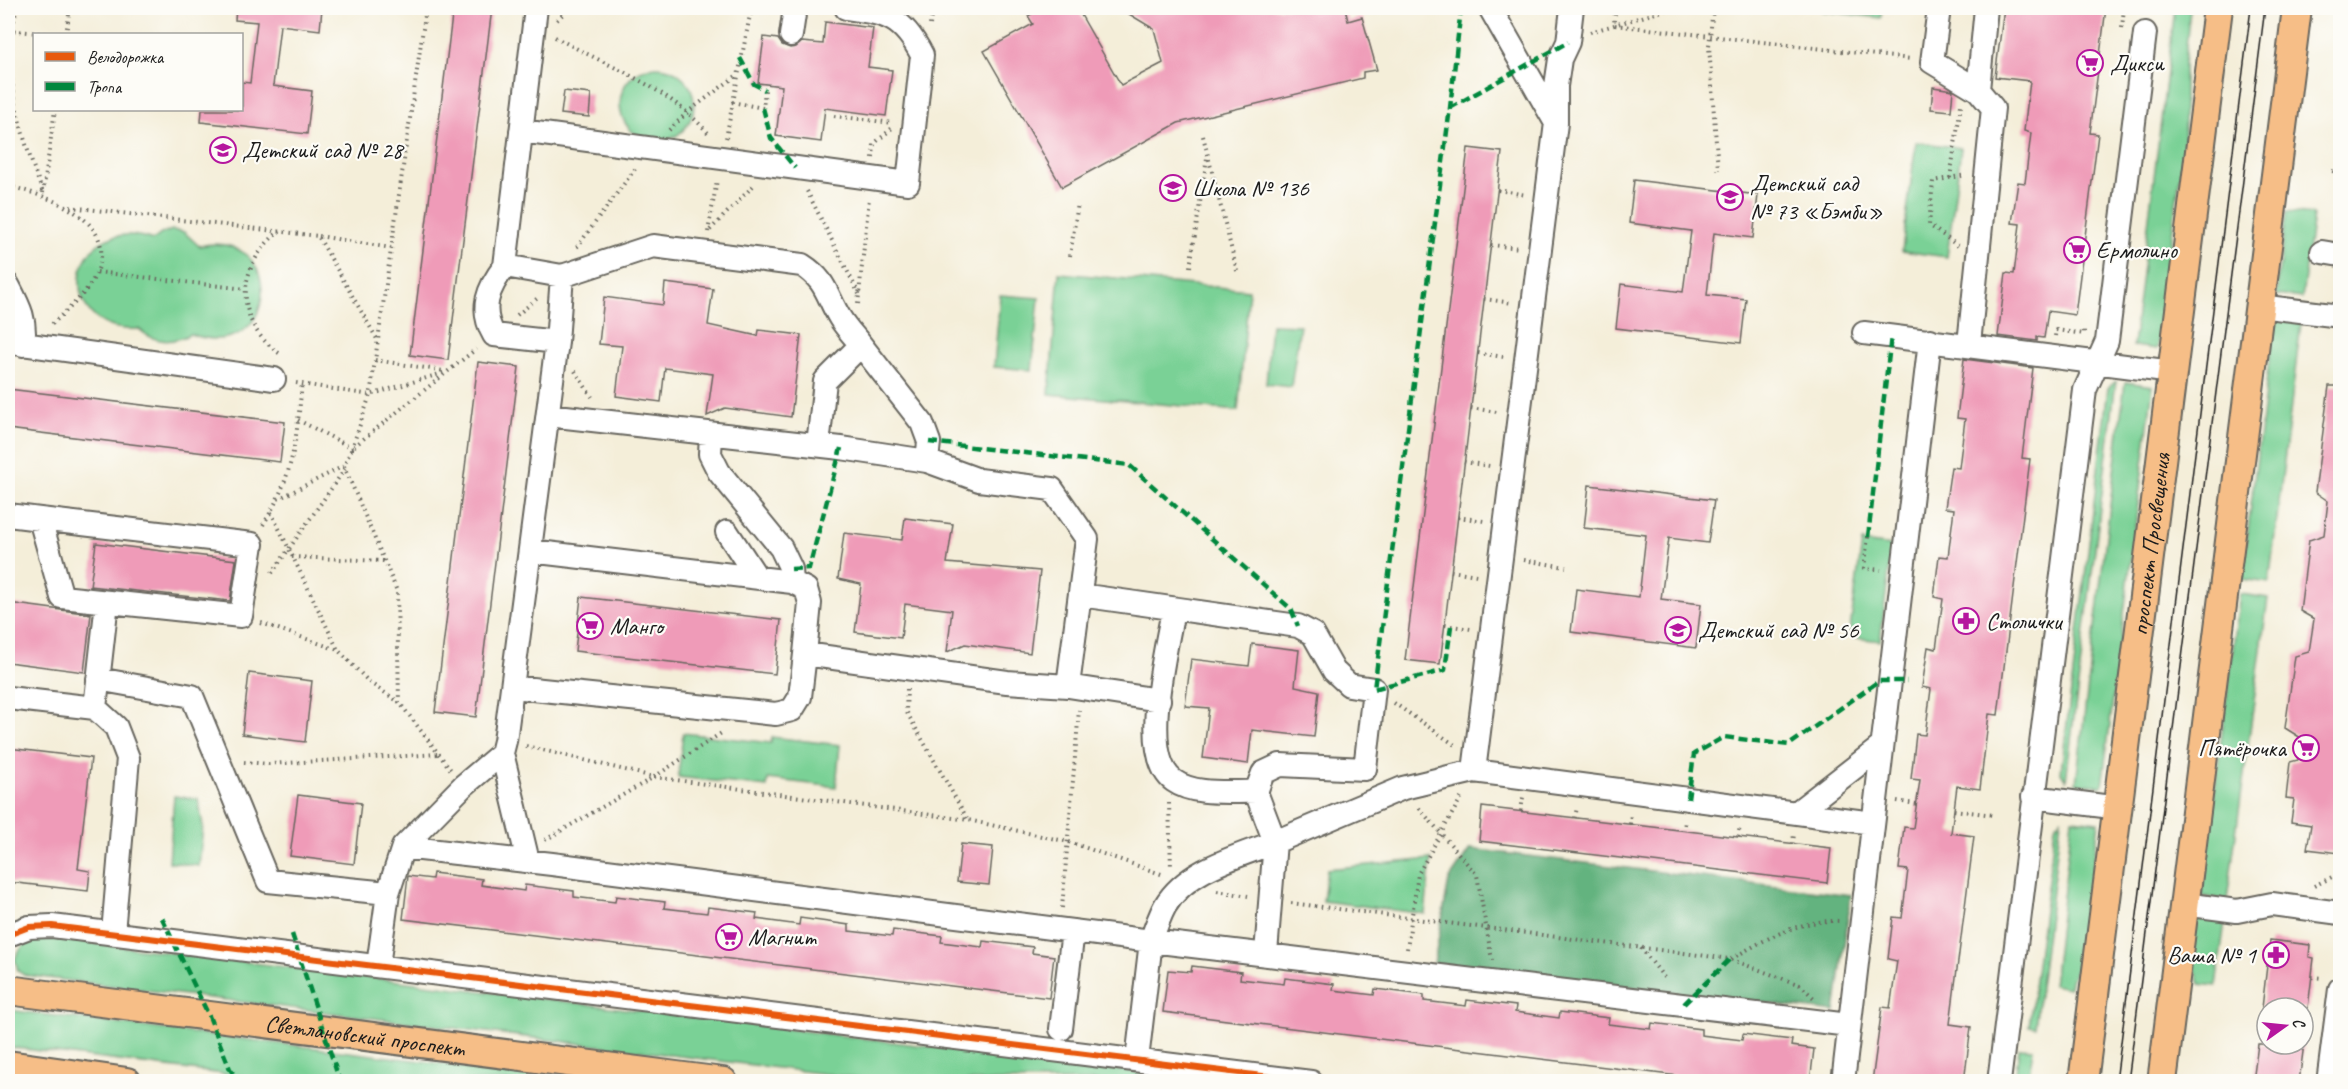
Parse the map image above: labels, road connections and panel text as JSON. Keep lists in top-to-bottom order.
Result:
{
  "streets": {
    "main road": ["проспект Просвещения", "Светлановский проспект"]
  },
  "places": {
    "supermarket": [
      "Дикси",
      "Ермолино",
      "Манго",
      "Пятёрочка",
      "Магнит"
    ],
    "school or university": [
      "Детский сад № 28",
      "Школа № 136",
      "Детский сад № 73 «Бэмби»",
      "Детский сад № 56"
    ],
    "pharmacy": ["Столички", "Ваша № 1"]
  },
  "legend": ["Велодорожка", "Тропа"],
  "north": "right"
}
